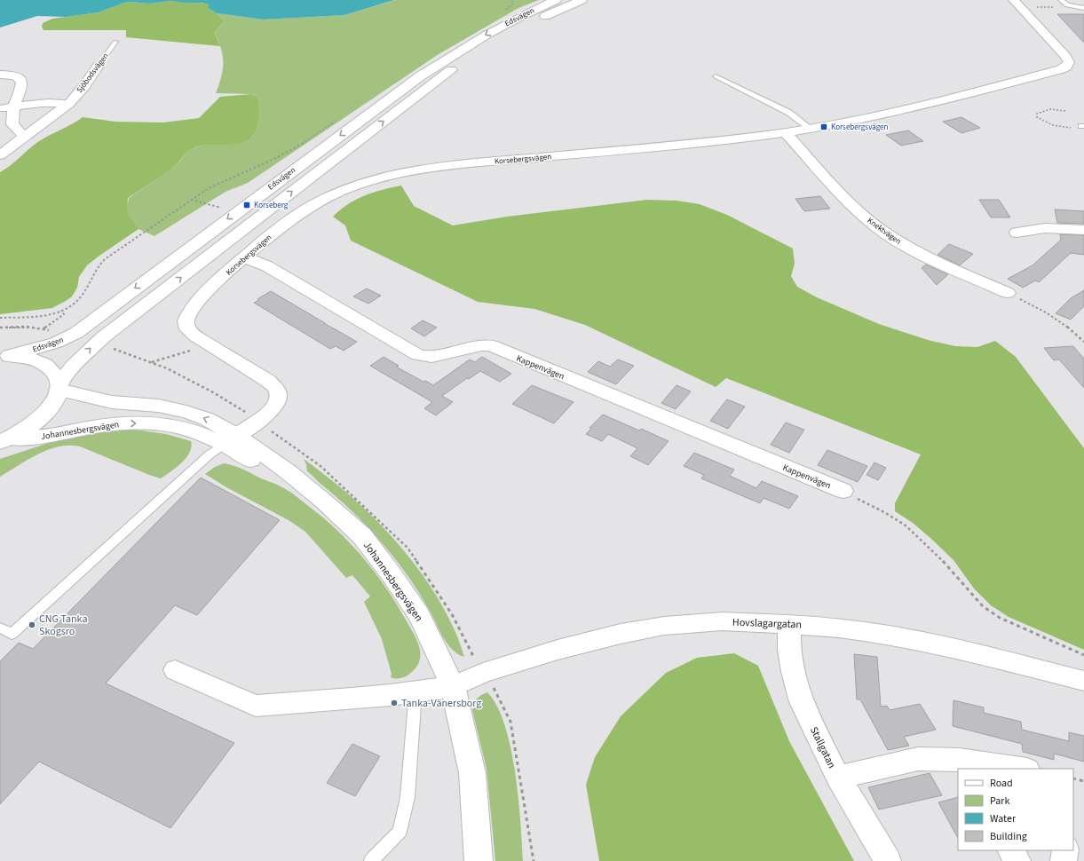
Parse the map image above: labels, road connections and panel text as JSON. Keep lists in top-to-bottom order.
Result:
{
  "streets": {
    "main road": ["Edsvägen", "Johannesbergsvägen"],
    "street": [
      "Sjöbodsvägen",
      "Korsebergsvägen",
      "Knektvägen",
      "Kappenvägen",
      "Hovslagargatan",
      "Stallgatan"
    ]
  },
  "crossings": [
    ["Edsvägen", "Johannesbergsvägen"],
    ["Korsebergsvägen", "Knektvägen"],
    ["Korsebergsvägen", "Kappenvägen"],
    ["Korsebergsvägen", "Johannesbergsvägen"],
    ["Johannesbergsvägen", "Hovslagargatan"],
    ["Hovslagargatan", "Stallgatan"]
  ],
  "places": {
    "transit": ["Korsebergsvägen", "Korseberg"],
    "other": ["CNG Tanka Skogsro", "Tanka-Vänersborg"]
  },
  "legend": [
    "Road",
    "Park",
    "Water",
    "Building"
  ]
}
